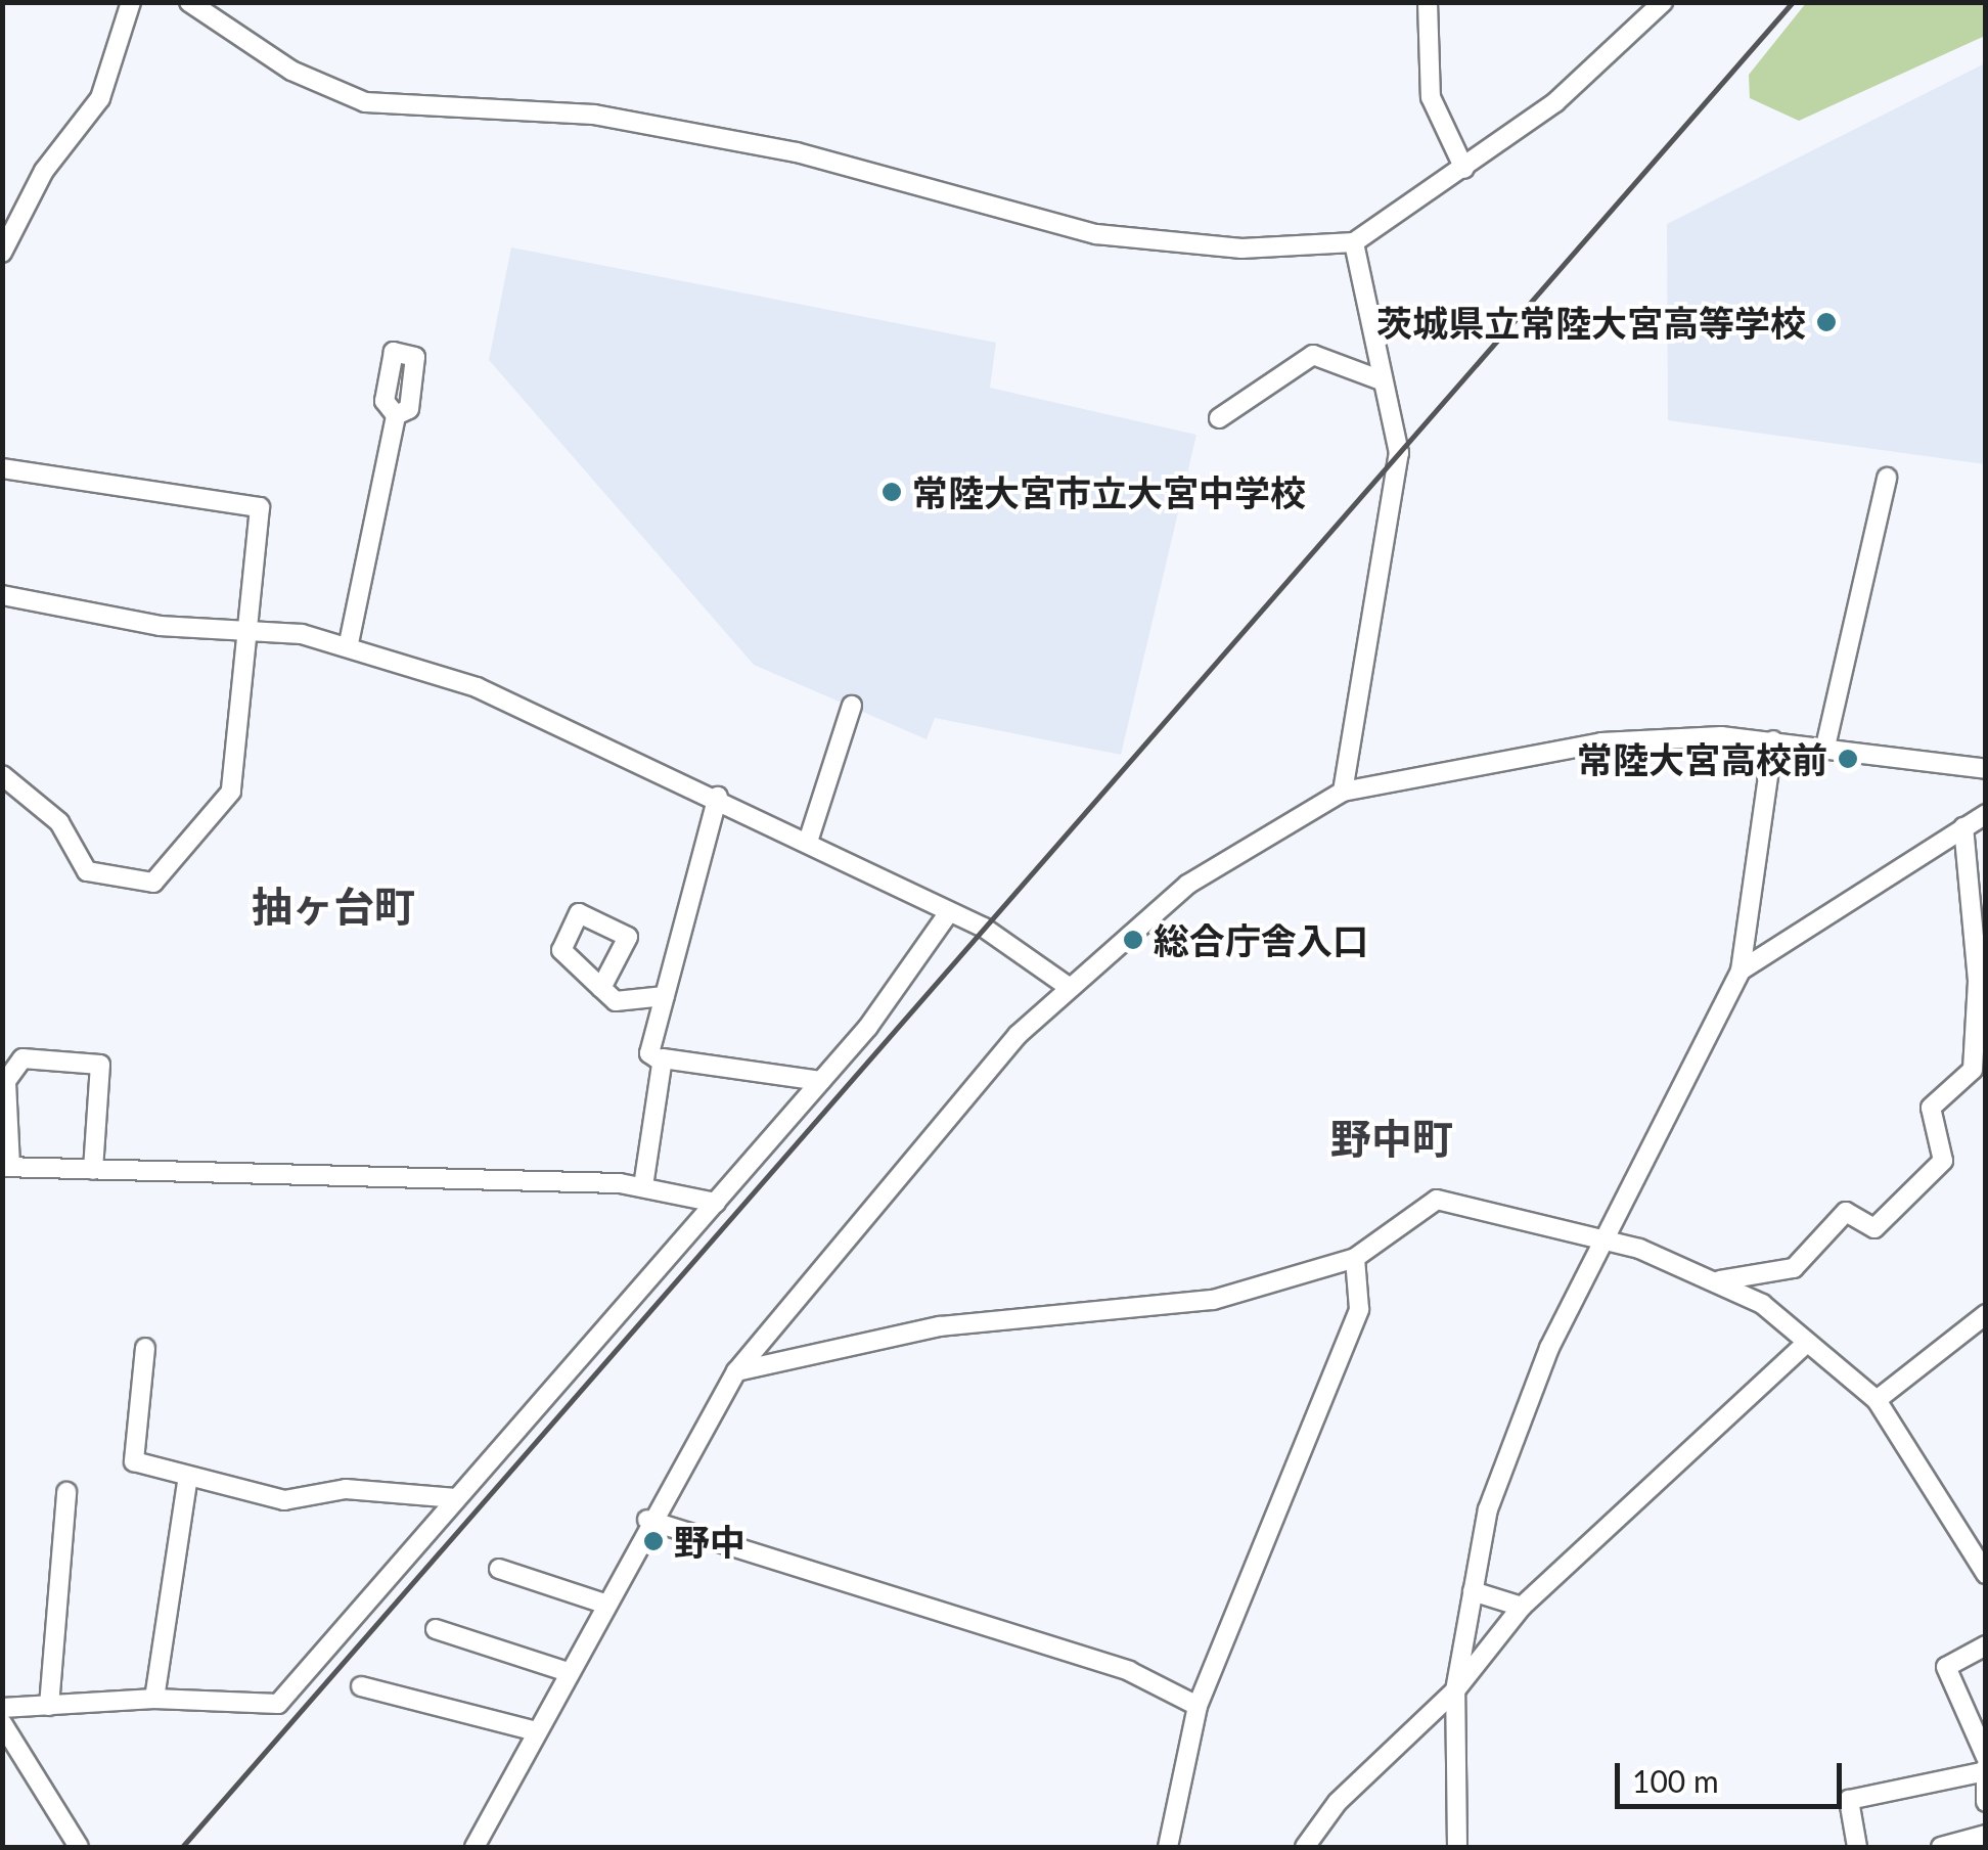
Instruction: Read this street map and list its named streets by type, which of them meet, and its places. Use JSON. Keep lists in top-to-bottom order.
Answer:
{
  "districts": ["抽ヶ台町", "野中町"],
  "places": [
    "茨城県立常陸大宮高等学校",
    "常陸大宮市立大宮中学校",
    "常陸大宮高校前",
    "総合庁舎入口",
    "野中"
  ],
  "scale_bar": "100 m"
}
